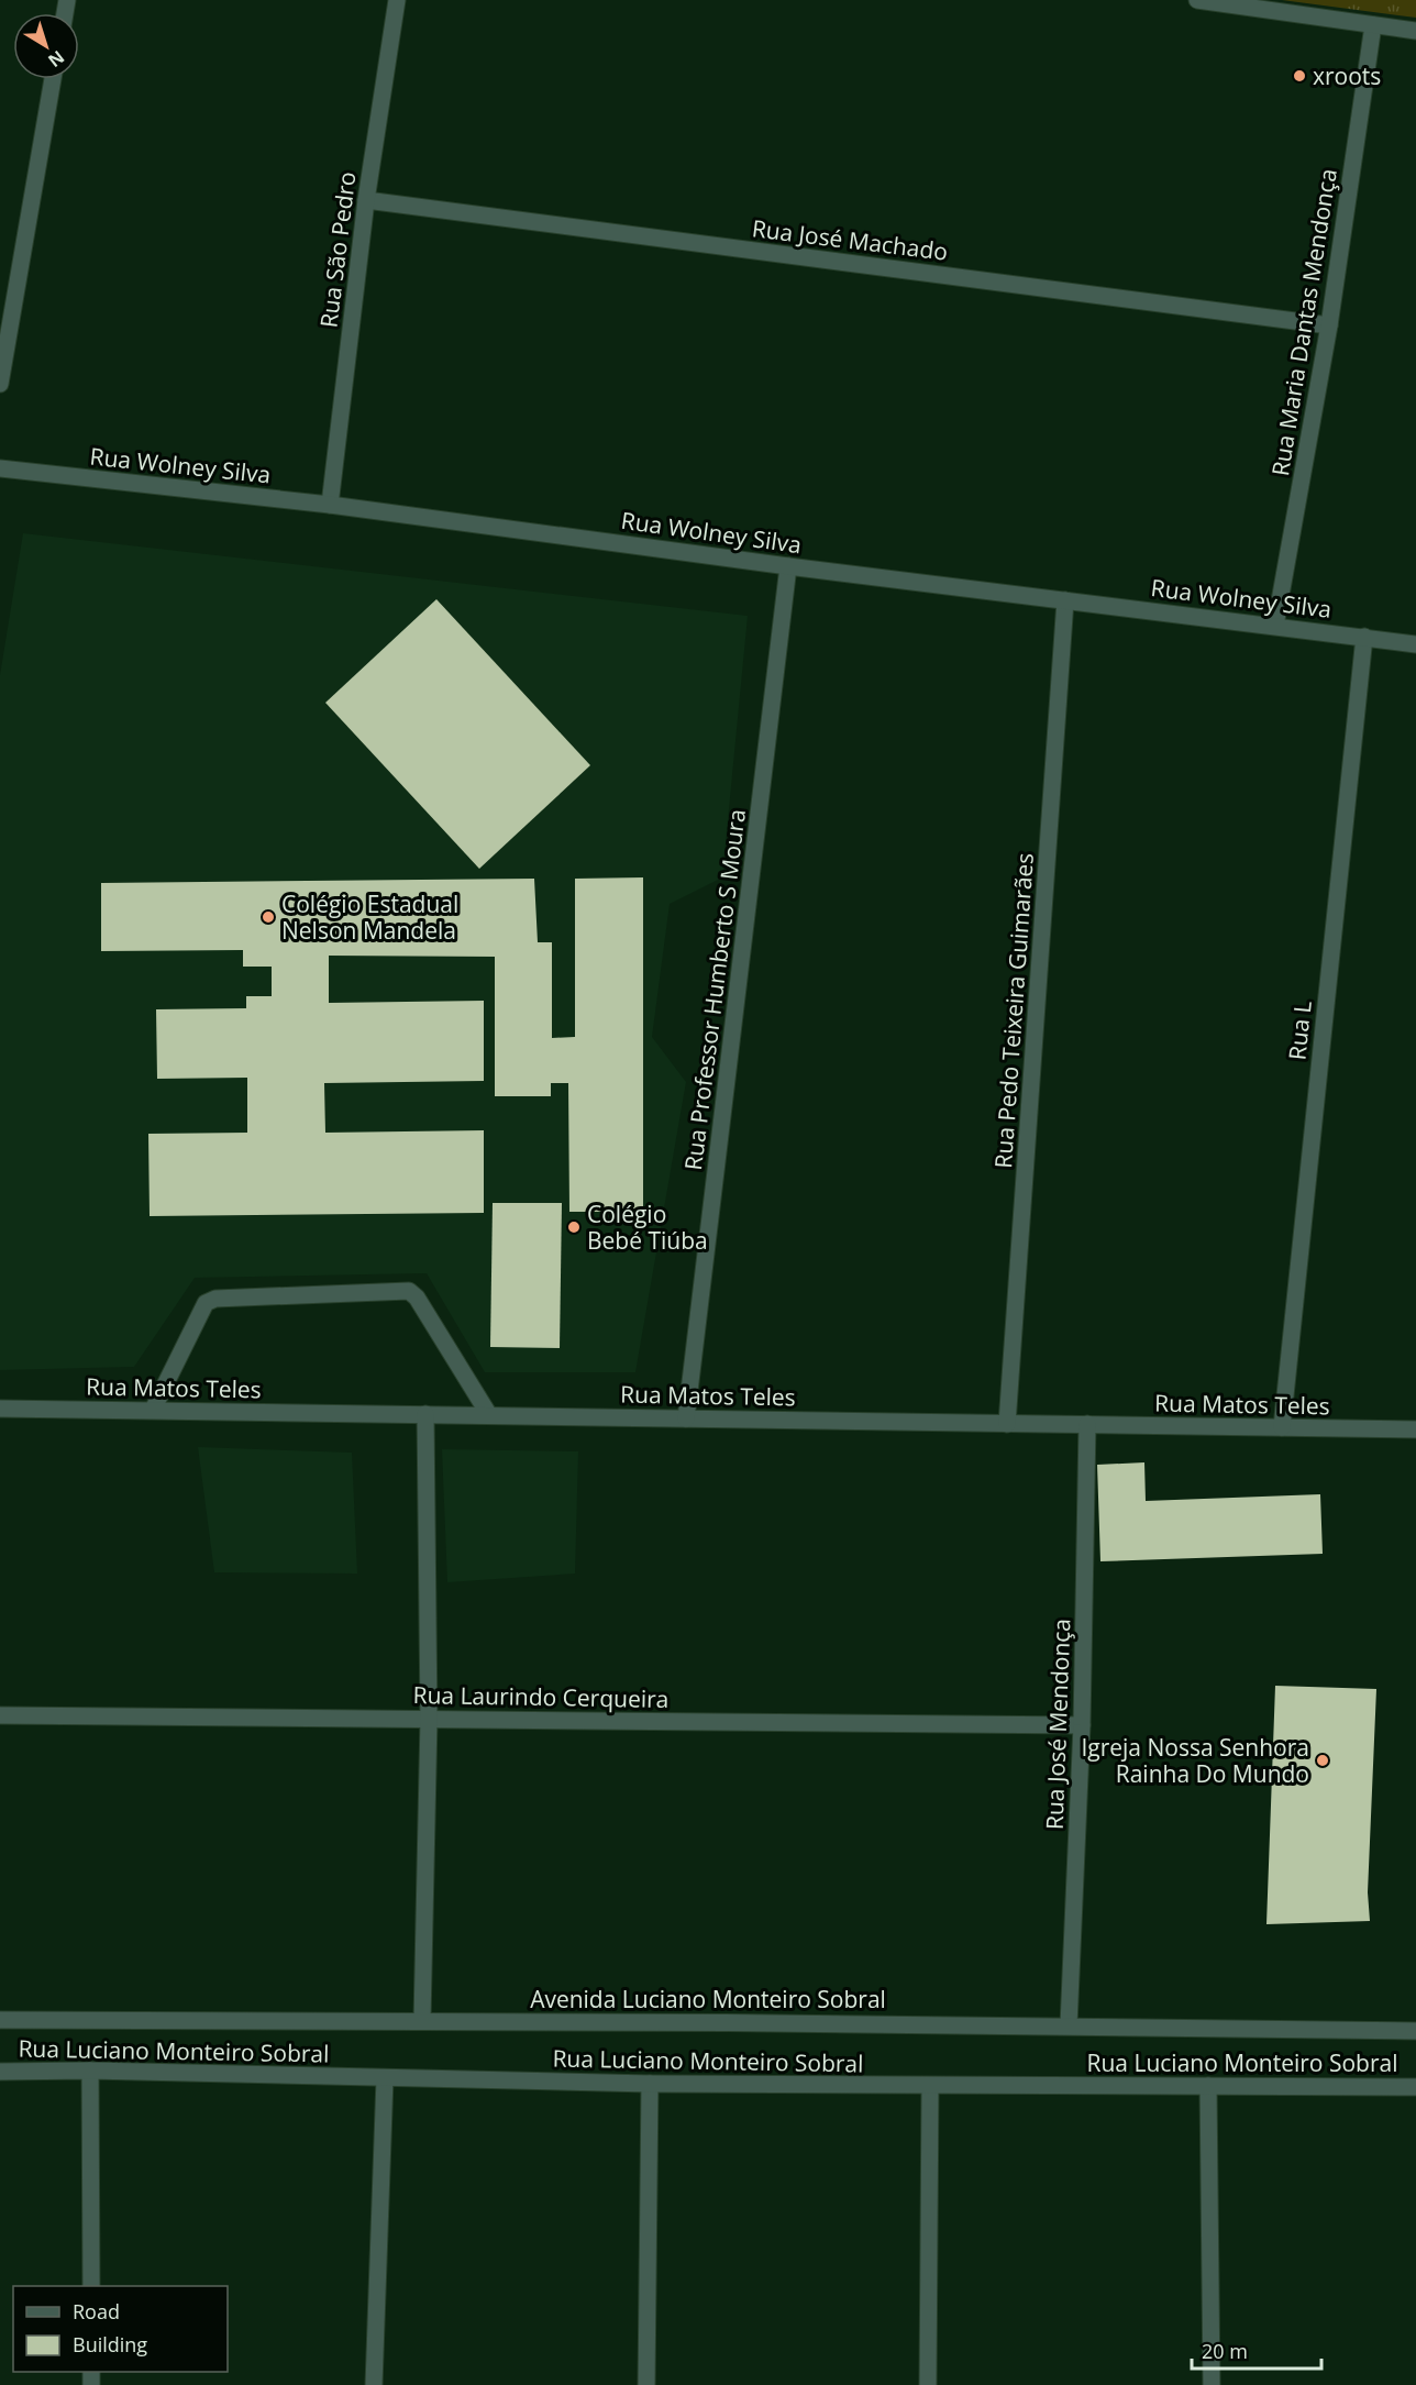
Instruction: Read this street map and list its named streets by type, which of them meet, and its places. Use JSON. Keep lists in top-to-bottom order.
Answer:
{
  "streets": {
    "street": [
      "Rua José Machado",
      "Rua São Pedro",
      "Rua Maria Dantas Mendonça",
      "Rua Wolney Silva",
      "Rua Professor Humberto S Moura",
      "Rua Pedo Teixeira Guimarães",
      "Rua L",
      "Rua Matos Teles",
      "Rua Laurindo Cerqueira",
      "Rua José Mendonça",
      "Avenida Luciano Monteiro Sobral",
      "Rua Luciano Monteiro Sobral"
    ]
  },
  "crossings": [
    ["Rua José Machado", "Rua São Pedro"],
    ["Rua José Machado", "Rua Maria Dantas Mendonça"],
    ["Rua São Pedro", "Rua Wolney Silva"],
    ["Rua Maria Dantas Mendonça", "Rua Wolney Silva"],
    ["Rua Wolney Silva", "Rua Professor Humberto S Moura"],
    ["Rua Wolney Silva", "Rua Pedo Teixeira Guimarães"],
    ["Rua Wolney Silva", "Rua L"],
    ["Rua Professor Humberto S Moura", "Rua Matos Teles"],
    ["Rua Pedo Teixeira Guimarães", "Rua Matos Teles"],
    ["Rua L", "Rua Matos Teles"],
    ["Rua Matos Teles", "Rua José Mendonça"],
    ["Rua Laurindo Cerqueira", "Rua José Mendonça"],
    ["Rua José Mendonça", "Avenida Luciano Monteiro Sobral"]
  ],
  "places": [
    "xroots",
    "Colégio Estadual Nelson Mandela",
    "Colégio Bebé Tiúba",
    "Igreja Nossa Senhora Rainha Do Mundo"
  ],
  "legend": ["Road", "Building"],
  "scale_bar": "20 m",
  "north": "bottom right"
}
